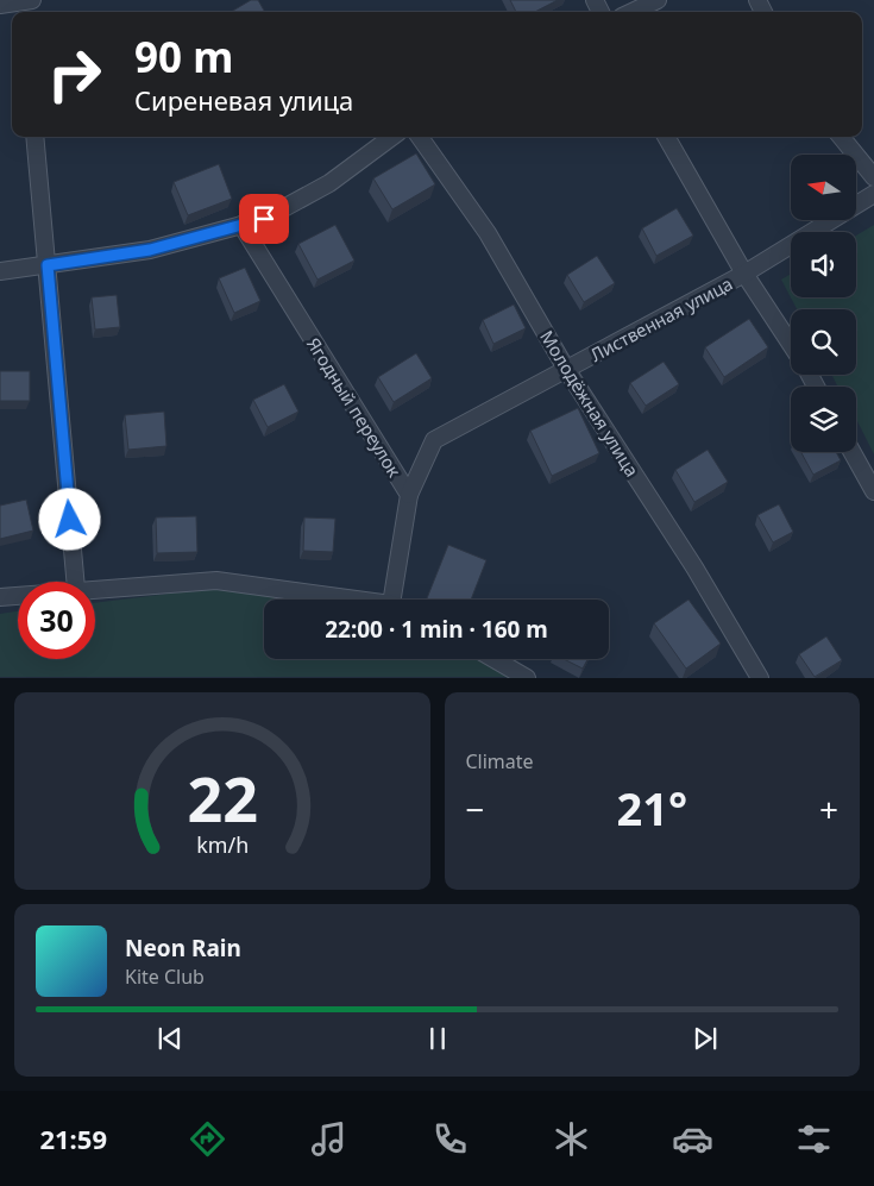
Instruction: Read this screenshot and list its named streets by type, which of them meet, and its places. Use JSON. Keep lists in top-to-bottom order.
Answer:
{
  "streets": {
    "street": ["Лиственная улица", "Молодёжная улица", "Ягодный переулок"]
  },
  "crossings": [
    ["Лиственная улица", "Молодёжная улица"],
    ["Лиственная улица", "Ягодный переулок"]
  ],
  "north": "left",
  "page": {
    "turn": ["90 m", "Сиреневая улица"],
    "limit": "30",
    "trip": "22:00 · 1 min · 160 m",
    "tile": "Climate",
    "heat": ["−", "21°", "+"],
    "song": ["Neon Rain", "Kite Club"],
    "tabs": "21:59",
    "gauge": ["22", "km/h"]
  }
}
